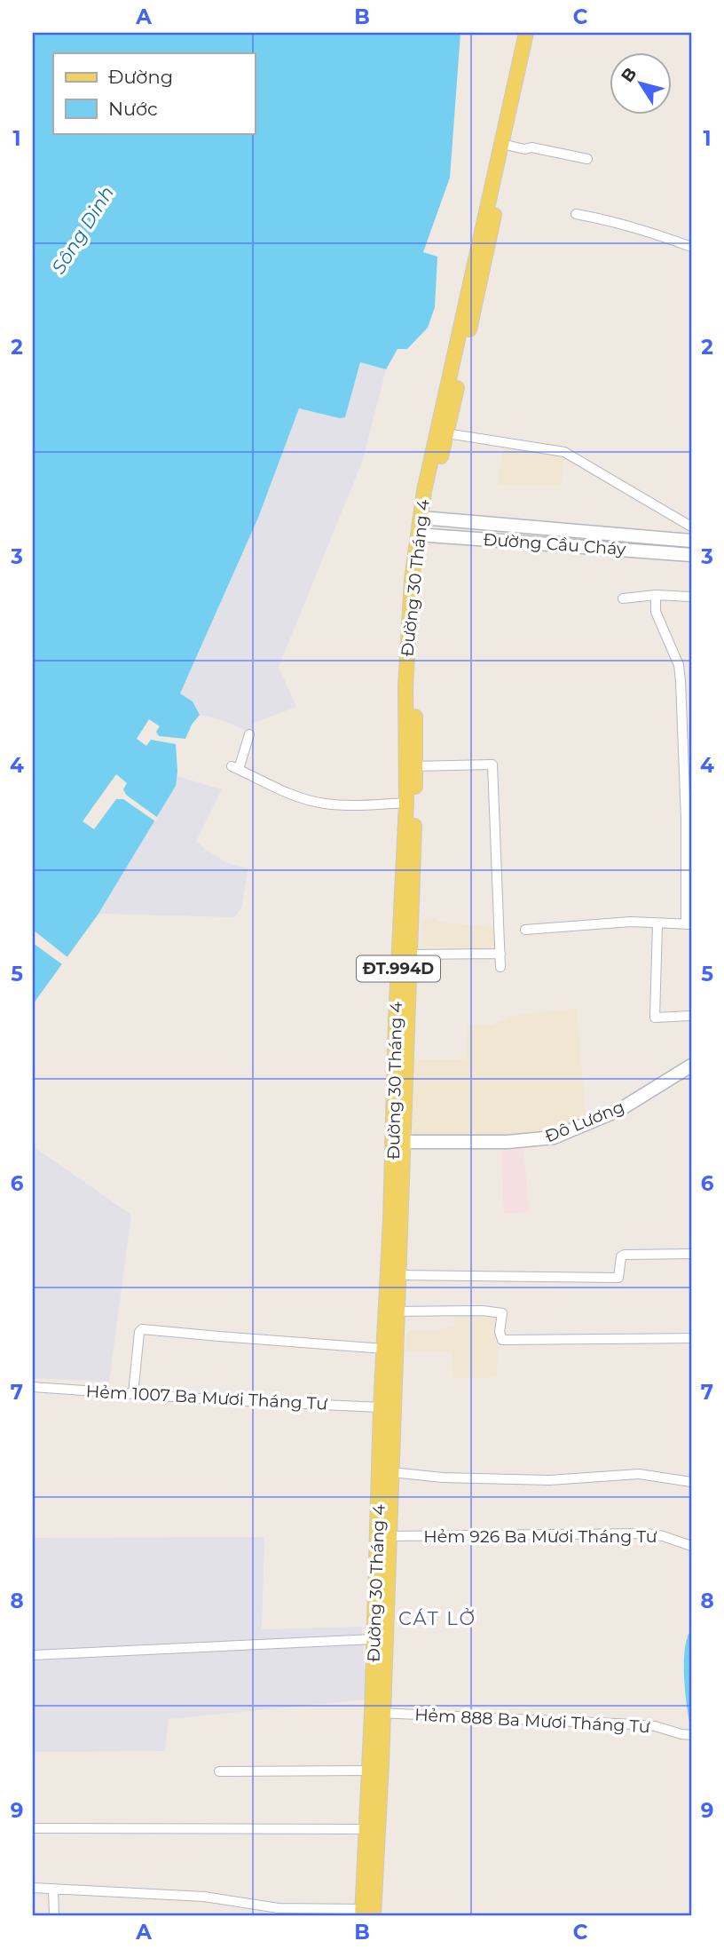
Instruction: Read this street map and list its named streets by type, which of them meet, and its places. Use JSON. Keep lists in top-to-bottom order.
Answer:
{
  "streets": {
    "main road": [
      "Đường Cầu Cháy",
      "Đường 30 Tháng 4",
      "ĐT.994D",
      "Đô Lương"
    ],
    "street": ["Hẻm 1007 Ba Mươi Tháng Tư", "Hẻm 926 Ba Mươi Tháng Tư", "Hẻm 888 Ba Mươi Tháng Tư"]
  },
  "crossings": [
    ["Đường Cầu Cháy", "Đường 30 Tháng 4"],
    ["Đường 30 Tháng 4", "Đô Lương"],
    ["Đường 30 Tháng 4", "Hẻm 1007 Ba Mươi Tháng Tư"],
    ["Đường 30 Tháng 4", "Hẻm 926 Ba Mươi Tháng Tư"],
    ["Đường 30 Tháng 4", "Hẻm 888 Ba Mươi Tháng Tư"]
  ],
  "districts": ["CÁT LỞ"],
  "water": ["Sông Dinh"],
  "legend": ["Đường", "Nước"],
  "north": "top left",
  "grid": {
    "columns": ["A", "B", "C"],
    "rows": [
      "1",
      "2",
      "3",
      "4",
      "5",
      "6",
      "7",
      "8",
      "9"
    ]
  }
}
